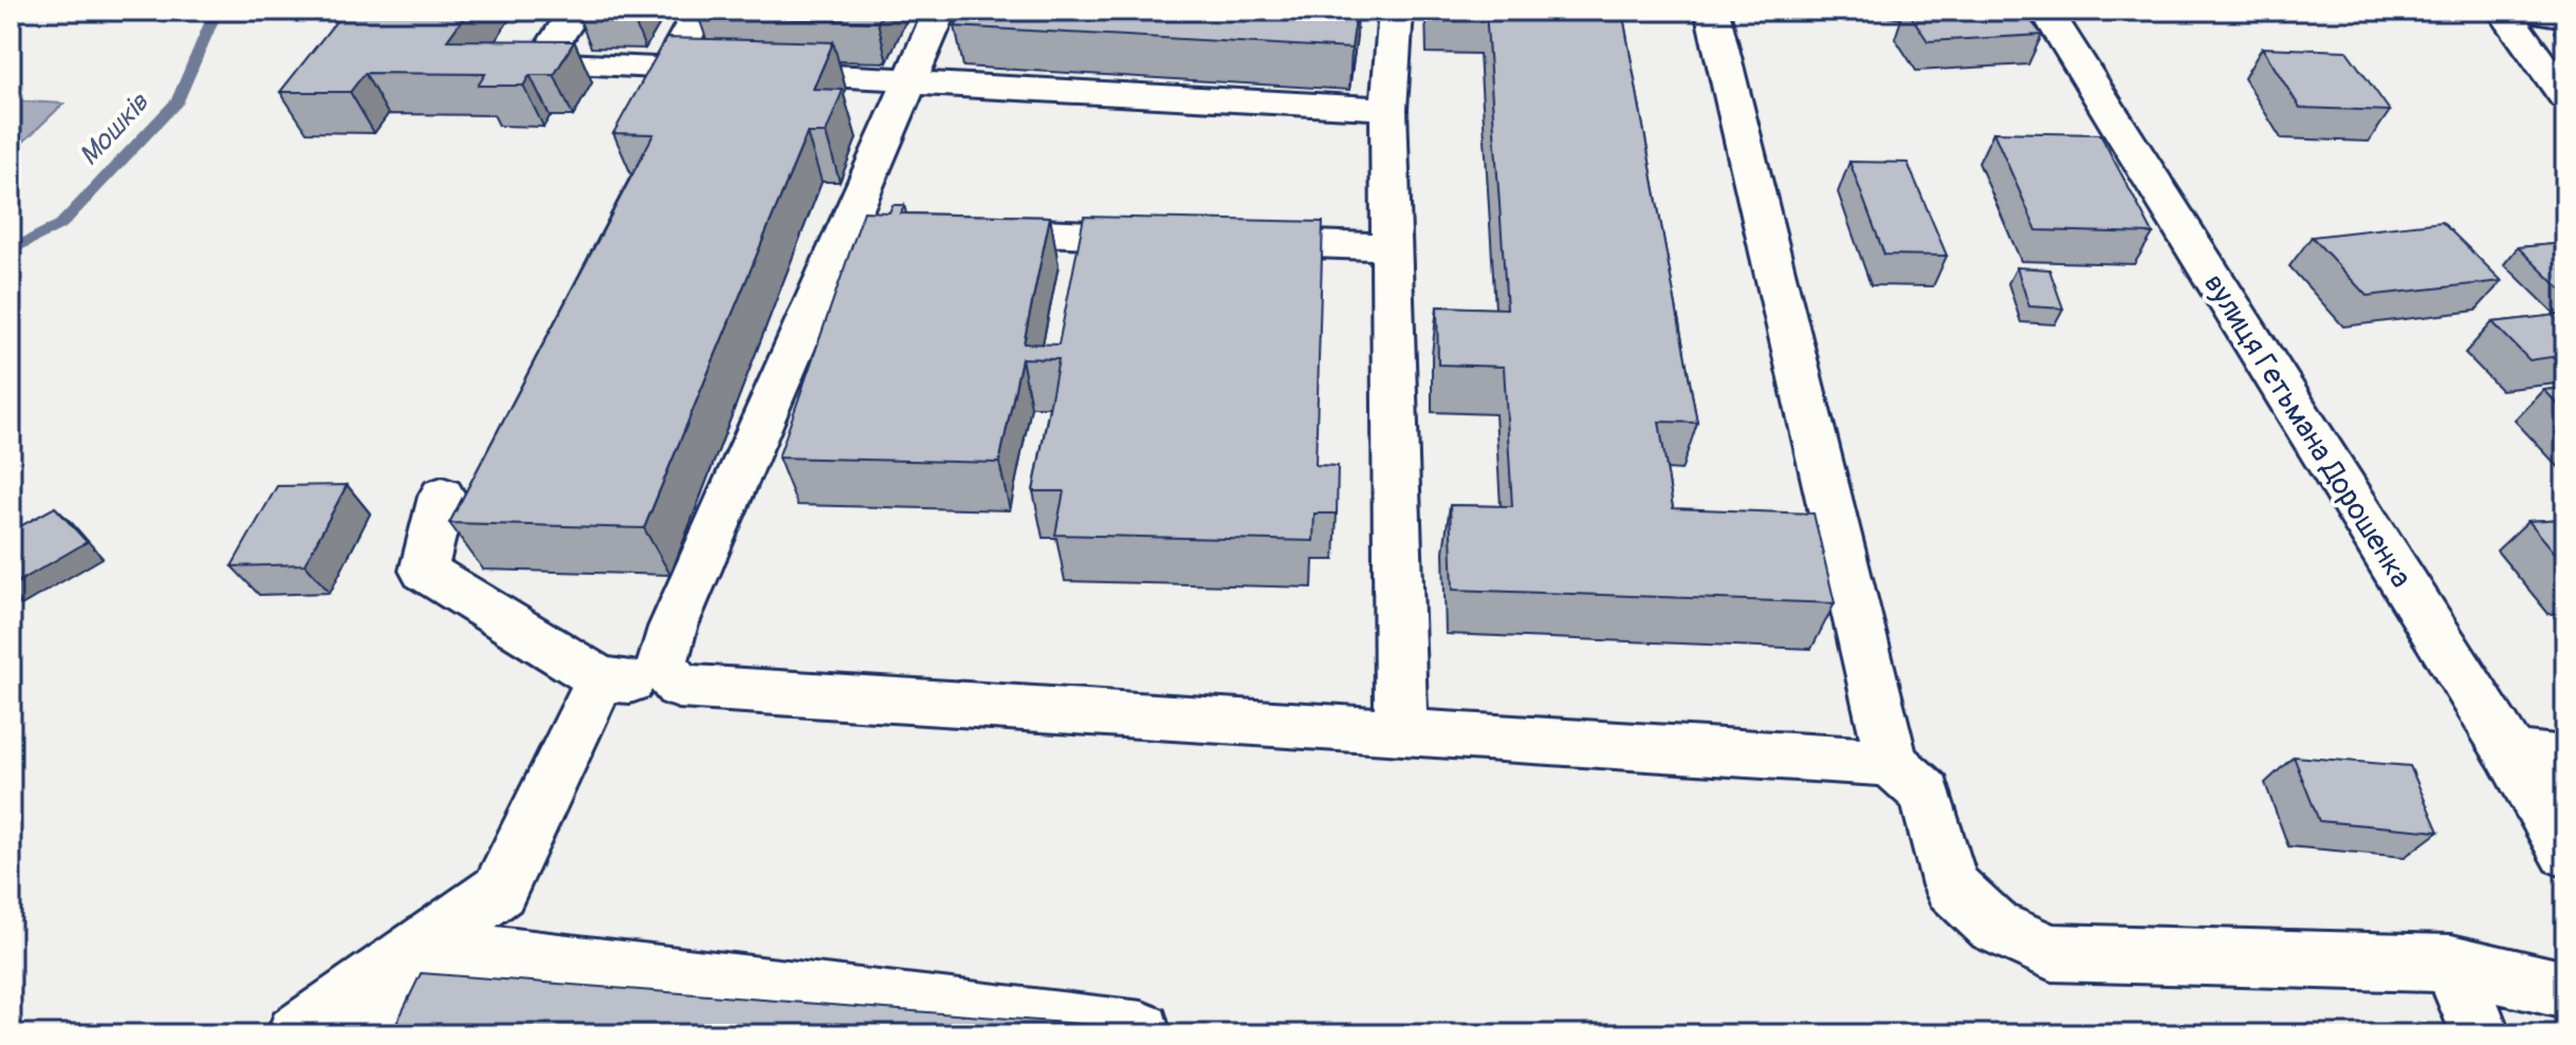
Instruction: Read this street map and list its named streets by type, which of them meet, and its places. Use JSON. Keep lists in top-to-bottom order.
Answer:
{
  "streets": {
    "street": ["вулиця Гетьмана Дорошенка"]
  },
  "water": ["Мошків"]
}
